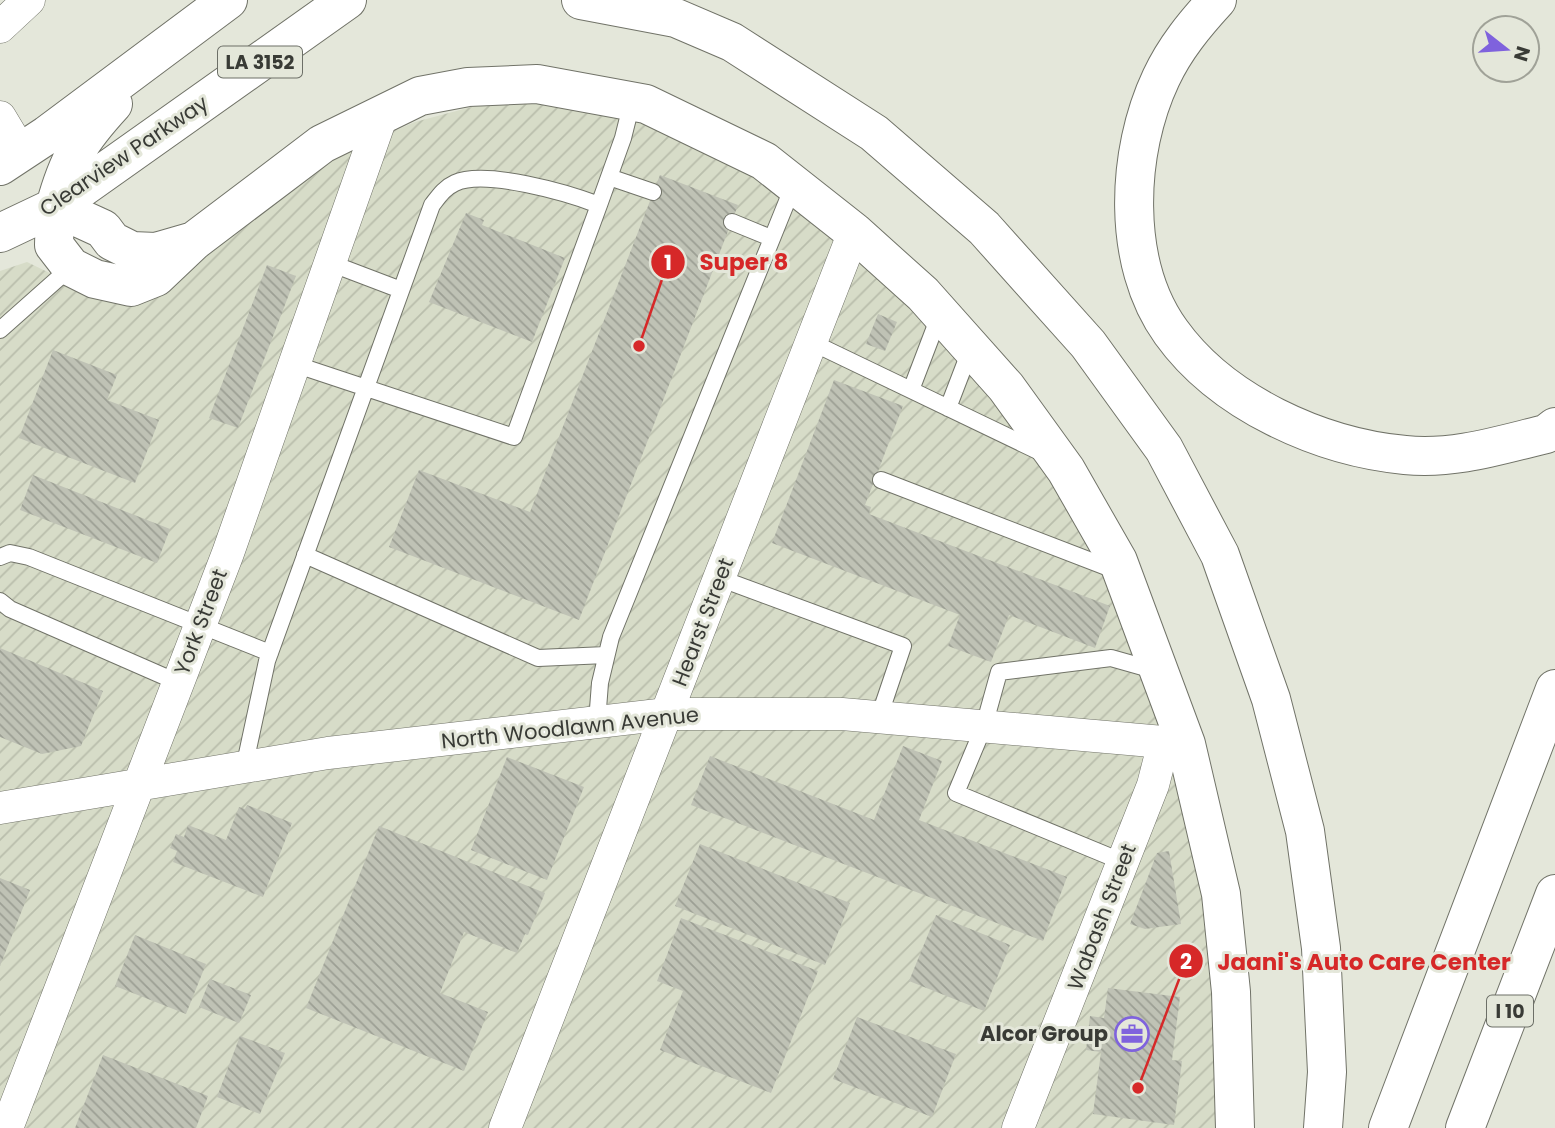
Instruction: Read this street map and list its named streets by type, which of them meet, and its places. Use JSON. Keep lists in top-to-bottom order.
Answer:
{
  "streets": {
    "main road": ["LA 3152", "Clearview Parkway", "I 10"],
    "street": [
      "York Street",
      "Hearst Street",
      "North Woodlawn Avenue",
      "Wabash Street"
    ]
  },
  "crossings": [
    ["York Street", "North Woodlawn Avenue"],
    ["Hearst Street", "North Woodlawn Avenue"],
    ["North Woodlawn Avenue", "Wabash Street"]
  ],
  "places": {
    "other": ["Super 8", "Jaani's Auto Care Center"],
    "office": ["Alcor Group"]
  },
  "north": "right"
}
